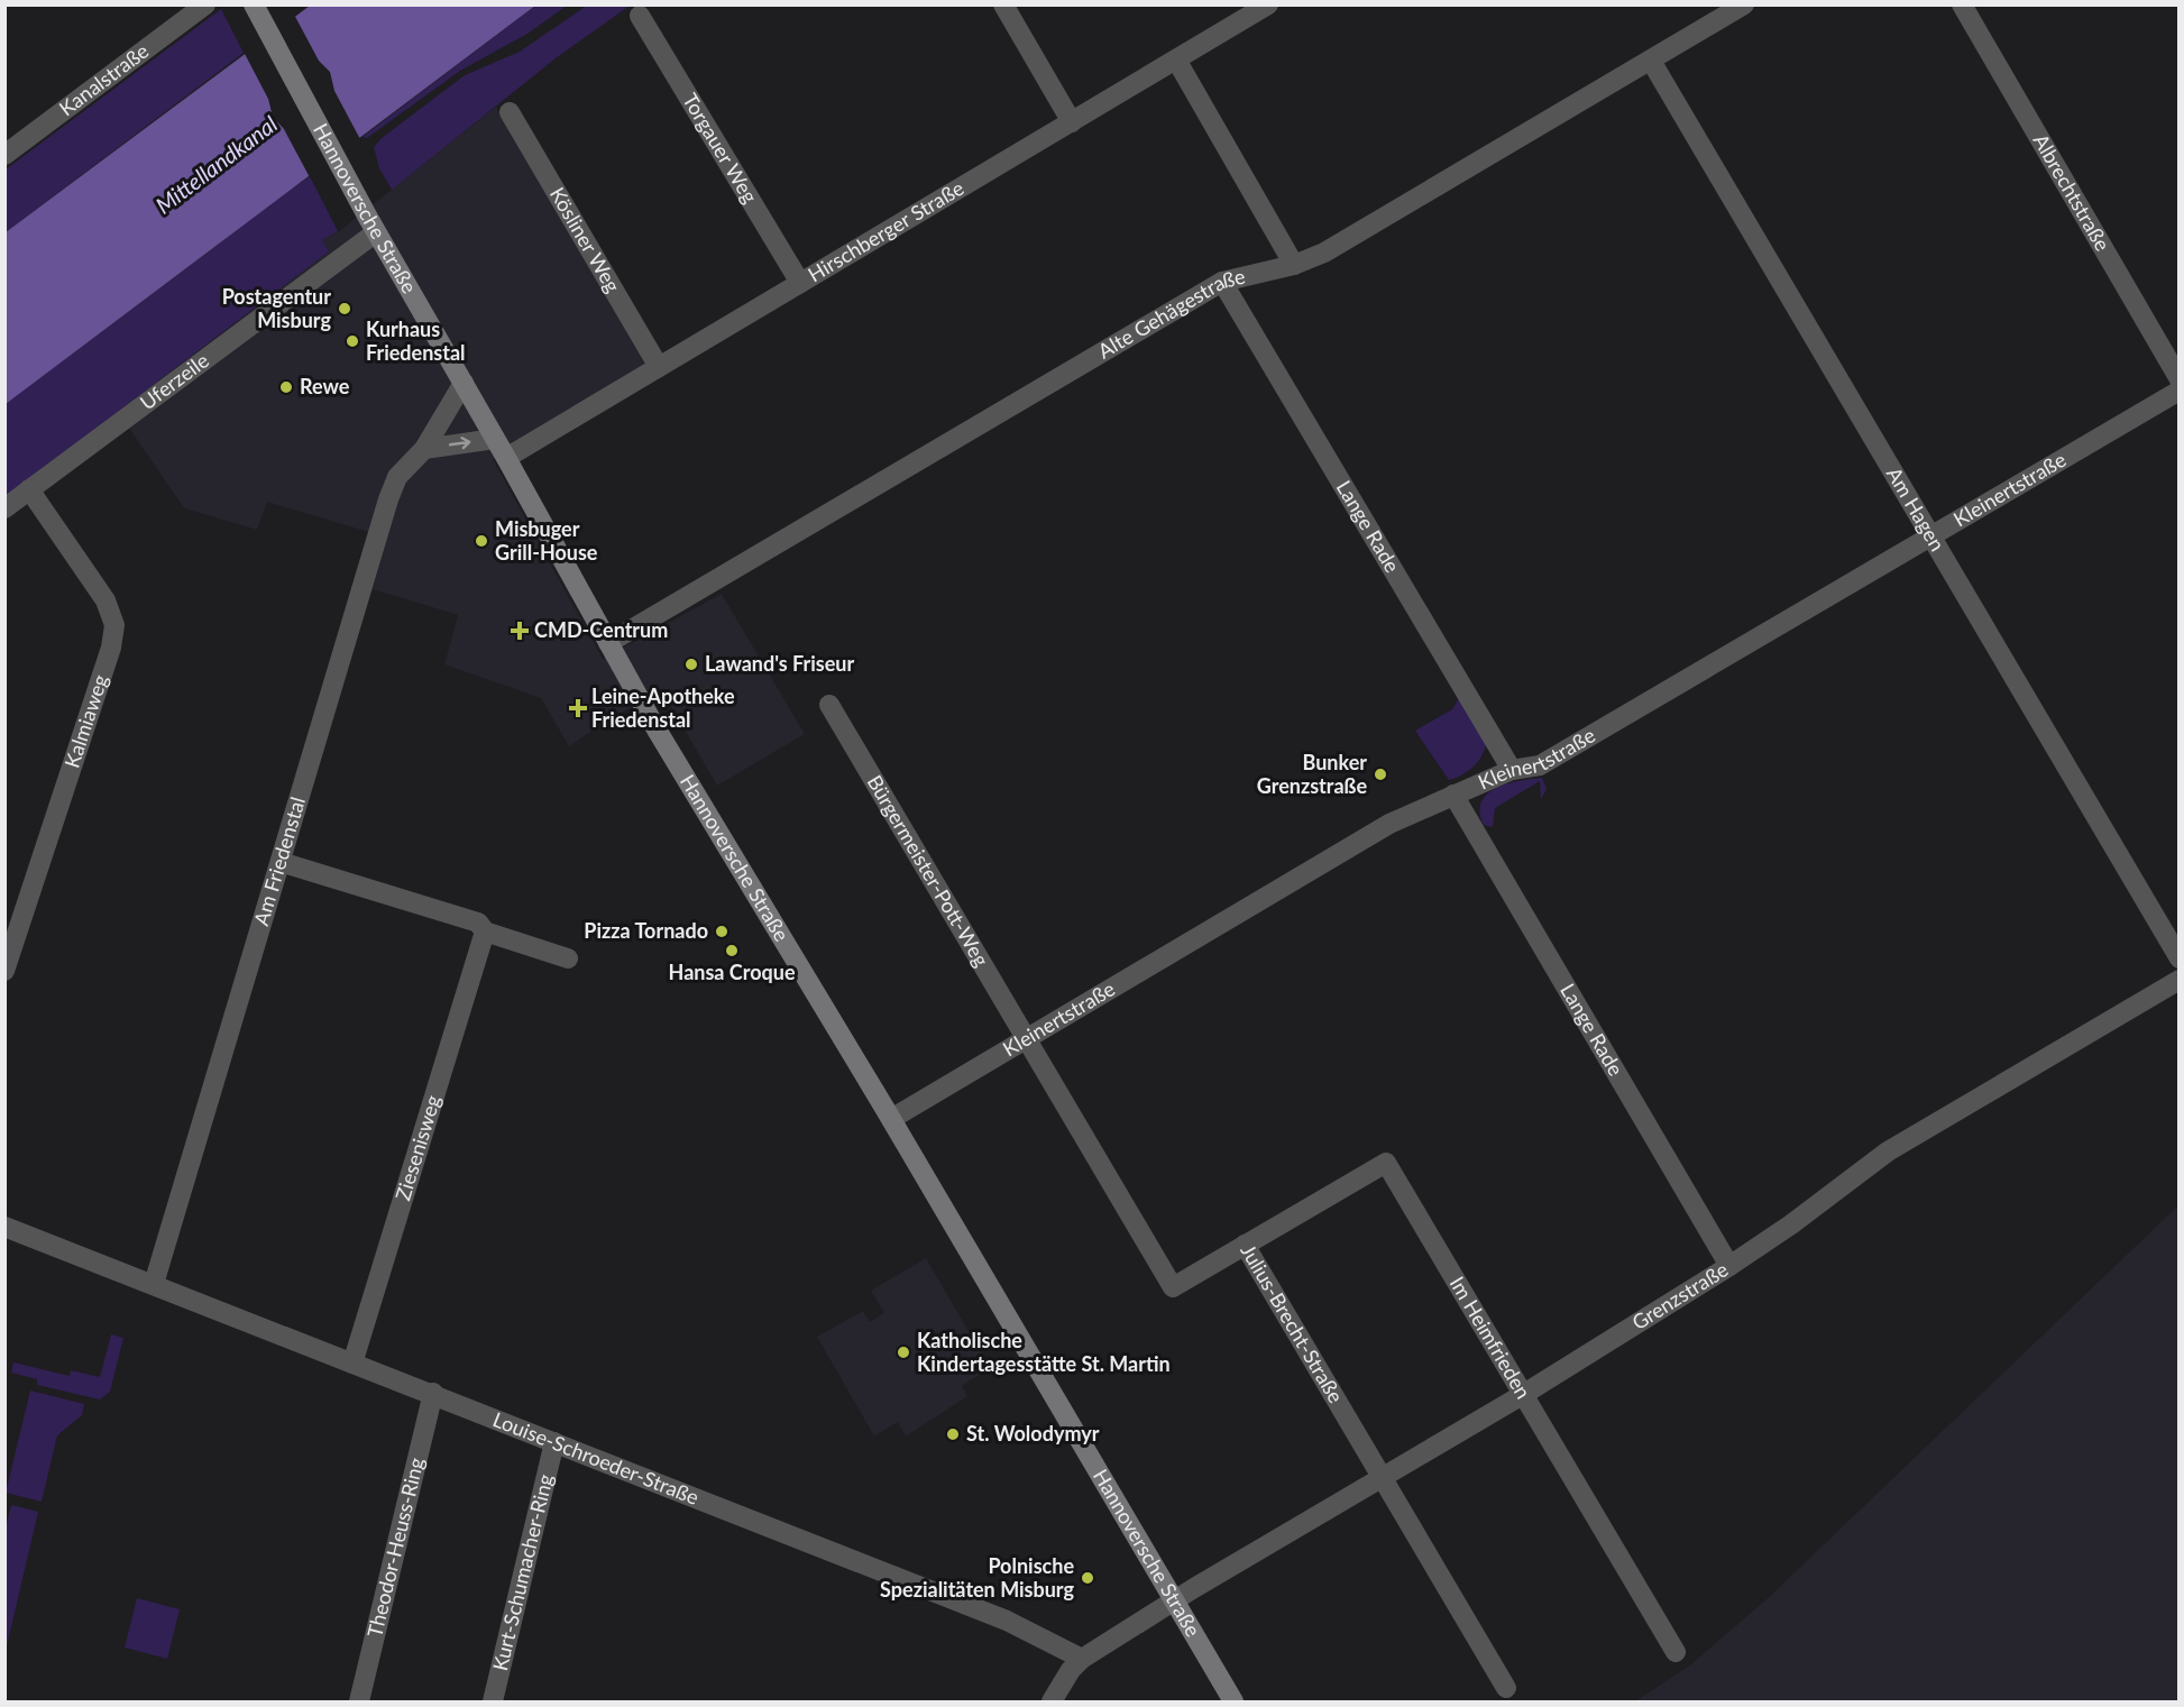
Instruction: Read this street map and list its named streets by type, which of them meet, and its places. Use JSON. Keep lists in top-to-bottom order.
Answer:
{
  "streets": {
    "main road": ["Hannoversche Straße"],
    "street": [
      "Kanalstraße",
      "Torgauer Weg",
      "Albrechtstraße",
      "Hirschberger Straße",
      "Kösliner Weg",
      "Alte Gehägestraße",
      "Uferzeile",
      "Kleinertstraße",
      "Am Hagen",
      "Lange Rade",
      "Kalmiaweg",
      "Am Friedenstal",
      "Bürgermeister-Pott-Weg",
      "Ziesenisweg",
      "Grenzstraße",
      "Julius-Brecht-Straße",
      "Im Heimfrieden",
      "Louise-Schroeder-Straße",
      "Theodor-Heuss-Ring",
      "Kurt-Schumacher-Ring"
    ]
  },
  "crossings": [
    ["Torgauer Weg", "Hirschberger Straße"],
    ["Hannoversche Straße", "Hirschberger Straße"],
    ["Hannoversche Straße", "Alte Gehägestraße"],
    ["Hannoversche Straße", "Uferzeile"],
    ["Hannoversche Straße", "Kleinertstraße"],
    ["Hannoversche Straße", "Am Friedenstal"],
    ["Hannoversche Straße", "Grenzstraße"],
    ["Hirschberger Straße", "Kösliner Weg"],
    ["Alte Gehägestraße", "Am Hagen"],
    ["Alte Gehägestraße", "Lange Rade"],
    ["Uferzeile", "Kalmiaweg"],
    ["Kleinertstraße", "Am Hagen"],
    ["Kleinertstraße", "Lange Rade"],
    ["Kleinertstraße", "Bürgermeister-Pott-Weg"],
    ["Kleinertstraße", "Julius-Brecht-Straße"],
    ["Lange Rade", "Grenzstraße"],
    ["Am Friedenstal", "Louise-Schroeder-Straße"],
    ["Bürgermeister-Pott-Weg", "Julius-Brecht-Straße"],
    ["Ziesenisweg", "Louise-Schroeder-Straße"],
    ["Grenzstraße", "Julius-Brecht-Straße"],
    ["Grenzstraße", "Im Heimfrieden"],
    ["Julius-Brecht-Straße", "Im Heimfrieden"],
    ["Louise-Schroeder-Straße", "Theodor-Heuss-Ring"],
    ["Louise-Schroeder-Straße", "Kurt-Schumacher-Ring"]
  ],
  "water": ["Mittellandkanal"],
  "places": {
    "other": [
      "Postagentur Misburg",
      "Kurhaus Friedenstal",
      "Rewe",
      "Misbuger Grill-House",
      "Lawand's Friseur",
      "Bunker Grenzstraße",
      "Pizza Tornado",
      "Hansa Croque",
      "Katholische Kindertagesstätte St. Martin",
      "St. Wolodymyr",
      "Polnische Spezialitäten Misburg"
    ],
    "health": ["CMD-Centrum", "Leine-Apotheke Friedenstal"]
  }
}
